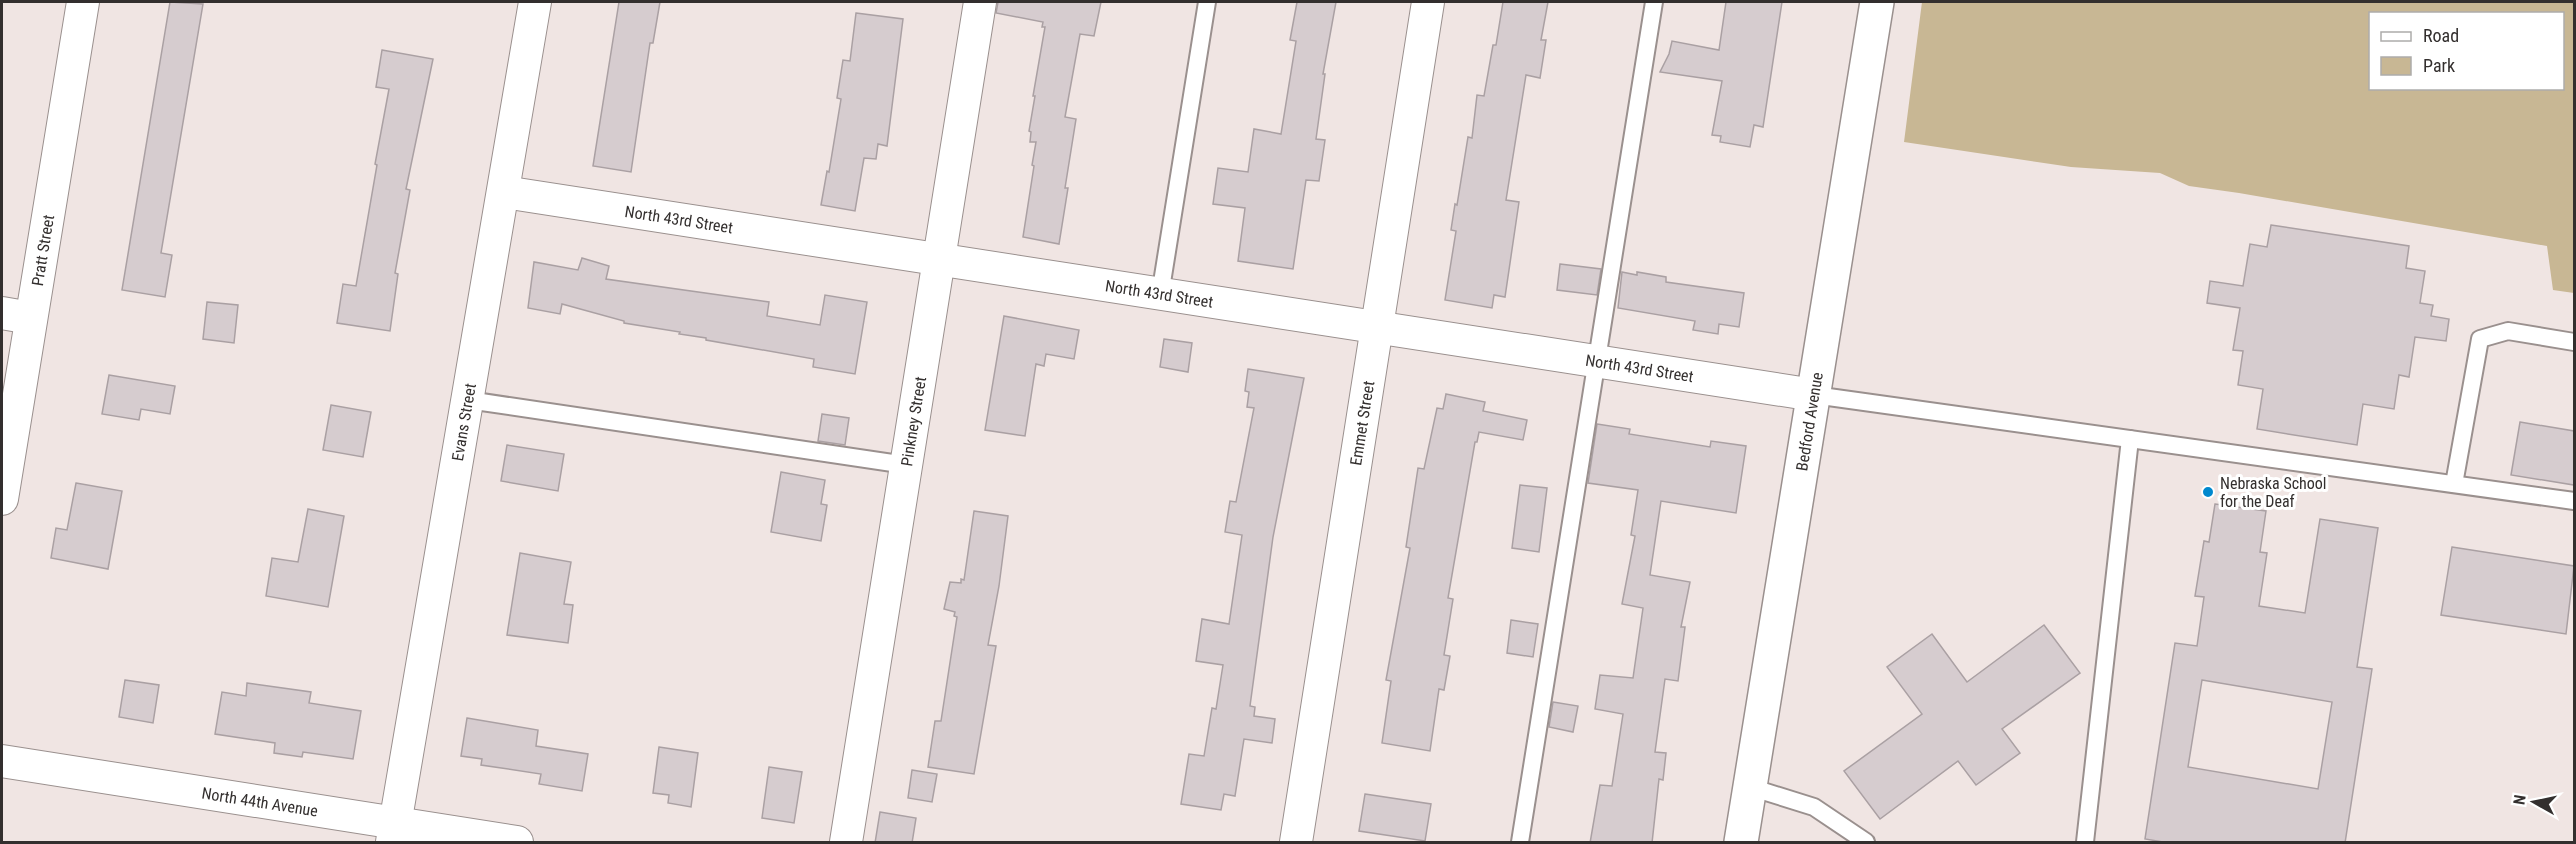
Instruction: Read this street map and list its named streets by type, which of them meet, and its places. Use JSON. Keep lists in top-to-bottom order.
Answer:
{
  "streets": {
    "street": [
      "North 43rd Street",
      "Pratt Street",
      "Evans Street",
      "Pinkney Street",
      "Emmet Street",
      "Bedford Avenue",
      "North 44th Avenue"
    ]
  },
  "crossings": [
    ["North 43rd Street", "Evans Street"],
    ["North 43rd Street", "Pinkney Street"],
    ["North 43rd Street", "Emmet Street"],
    ["North 43rd Street", "Bedford Avenue"],
    ["Evans Street", "North 44th Avenue"]
  ],
  "places": ["Nebraska School for the Deaf"],
  "legend": ["Road", "Park"],
  "north": "left"
}
